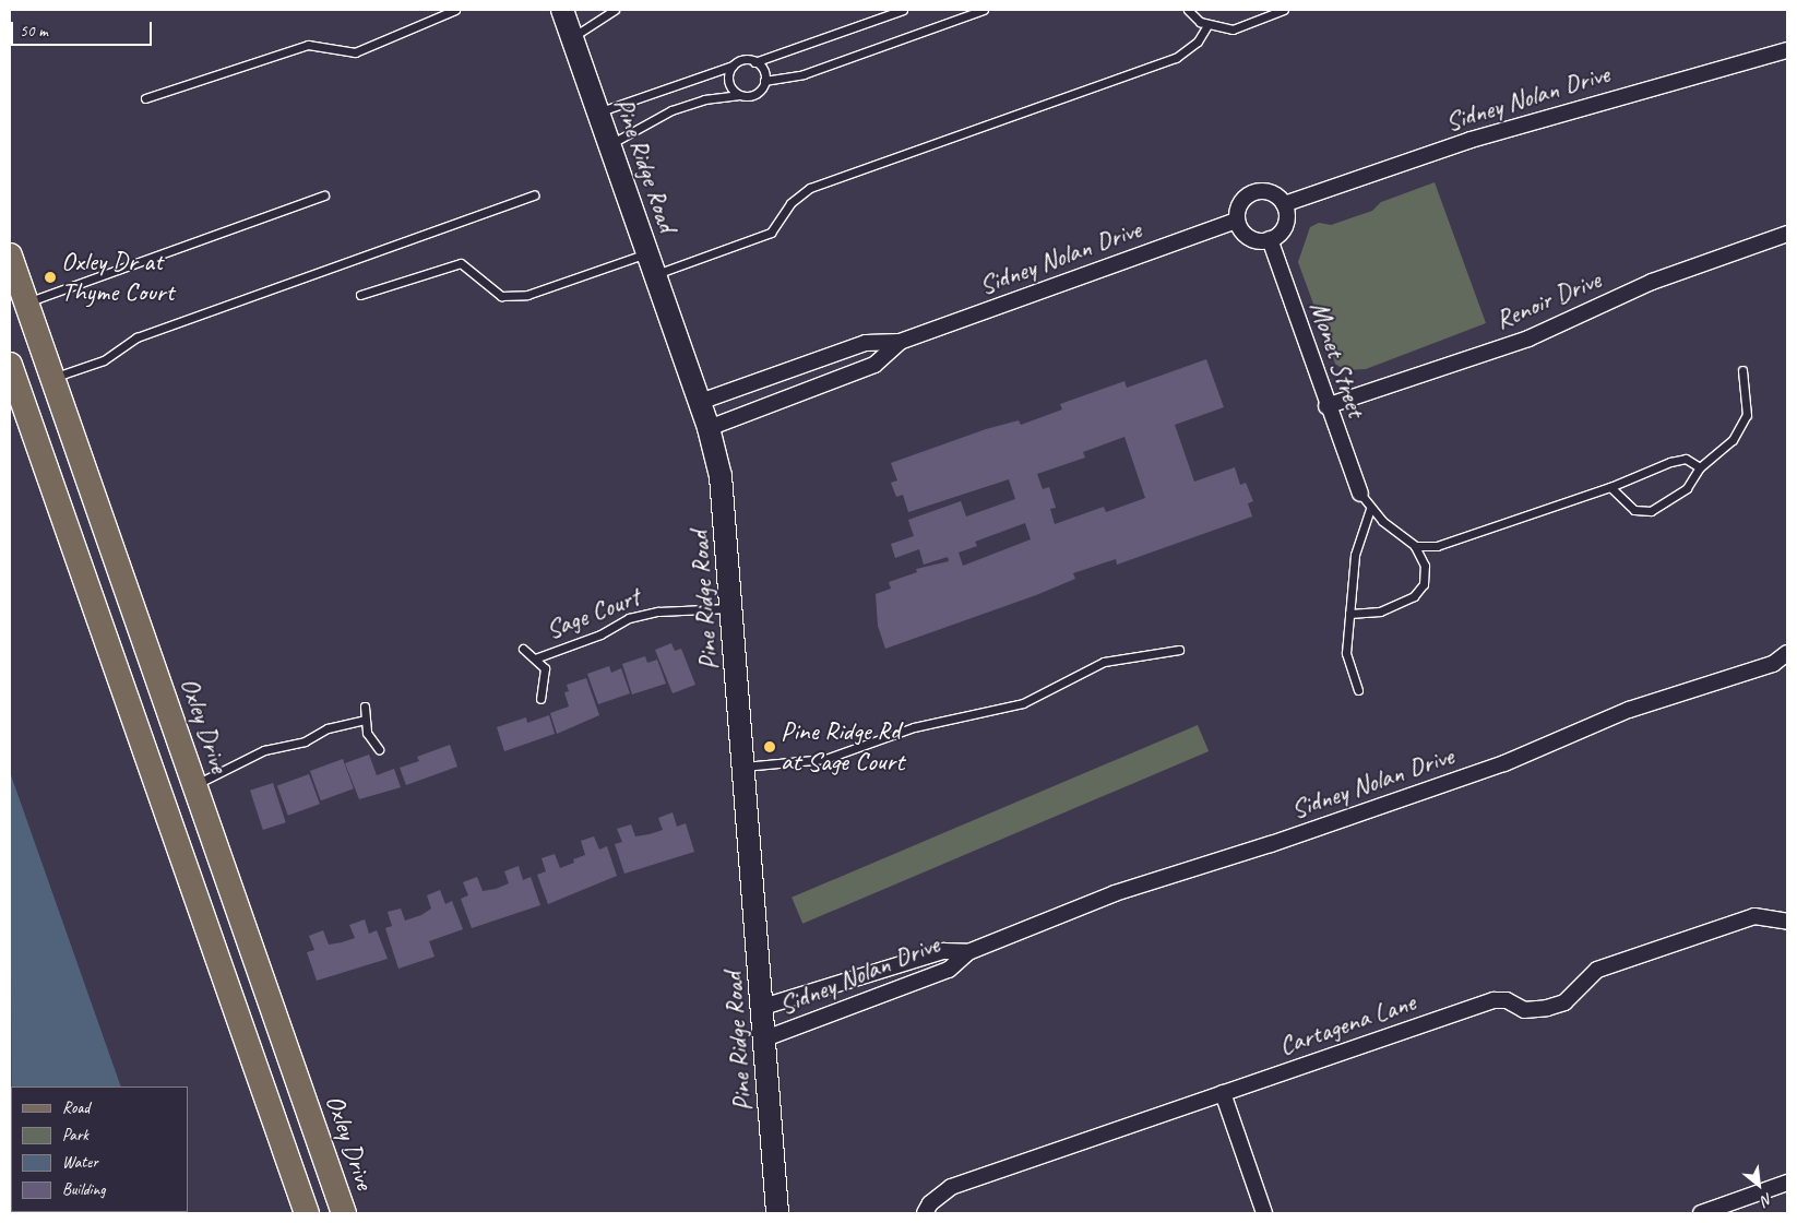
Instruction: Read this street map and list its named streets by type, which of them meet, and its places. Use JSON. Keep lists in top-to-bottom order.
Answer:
{
  "streets": {
    "main road": ["Oxley Drive"],
    "street": [
      "Sidney Nolan Drive",
      "Pine Ridge Road",
      "Renoir Drive",
      "Monet Street",
      "Cartagena Lane"
    ],
    "lane": ["Sage Court"]
  },
  "crossings": [
    ["Sidney Nolan Drive", "Pine Ridge Road"],
    ["Sidney Nolan Drive", "Monet Street"],
    ["Pine Ridge Road", "Sage Court"],
    ["Renoir Drive", "Monet Street"]
  ],
  "places": ["Oxley Dr at Thyme Court", "Pine Ridge Rd at Sage Court"],
  "legend": [
    "Road",
    "Park",
    "Water",
    "Building"
  ],
  "scale_bar": "50 m",
  "north": "bottom right"
}
